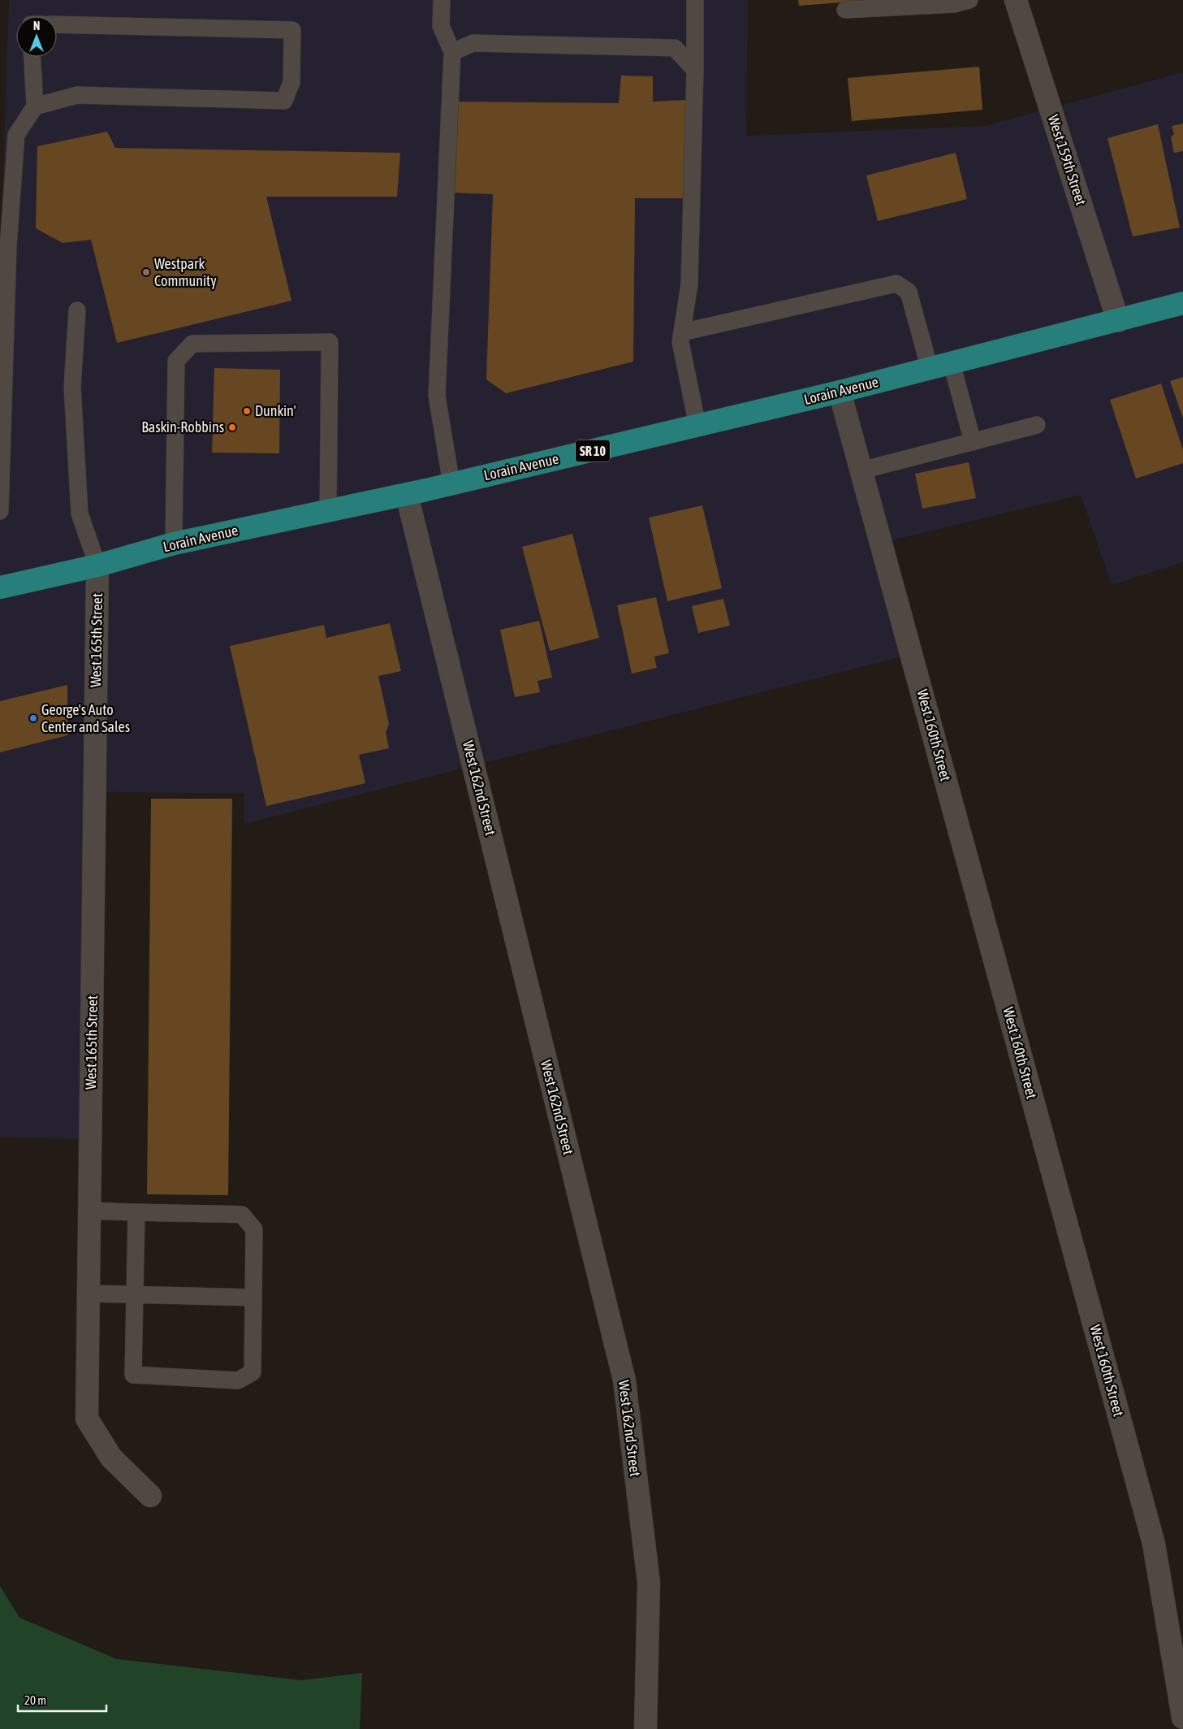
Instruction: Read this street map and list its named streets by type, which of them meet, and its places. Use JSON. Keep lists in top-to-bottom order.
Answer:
{
  "streets": {
    "main road": ["Lorain Avenue", "SR 10"],
    "street": [
      "West 159th Street",
      "West 165th Street",
      "West 160th Street",
      "West 162nd Street"
    ]
  },
  "crossings": [
    ["West 159th Street", "Lorain Avenue"],
    ["Lorain Avenue", "West 165th Street"],
    ["Lorain Avenue", "West 160th Street"],
    ["Lorain Avenue", "West 162nd Street"]
  ],
  "places": [
    "Westpark Community",
    "Dunkin'",
    "Baskin-Robbins",
    "George's Auto Center and Sales"
  ],
  "scale_bar": "20 m",
  "north": "top"
}
